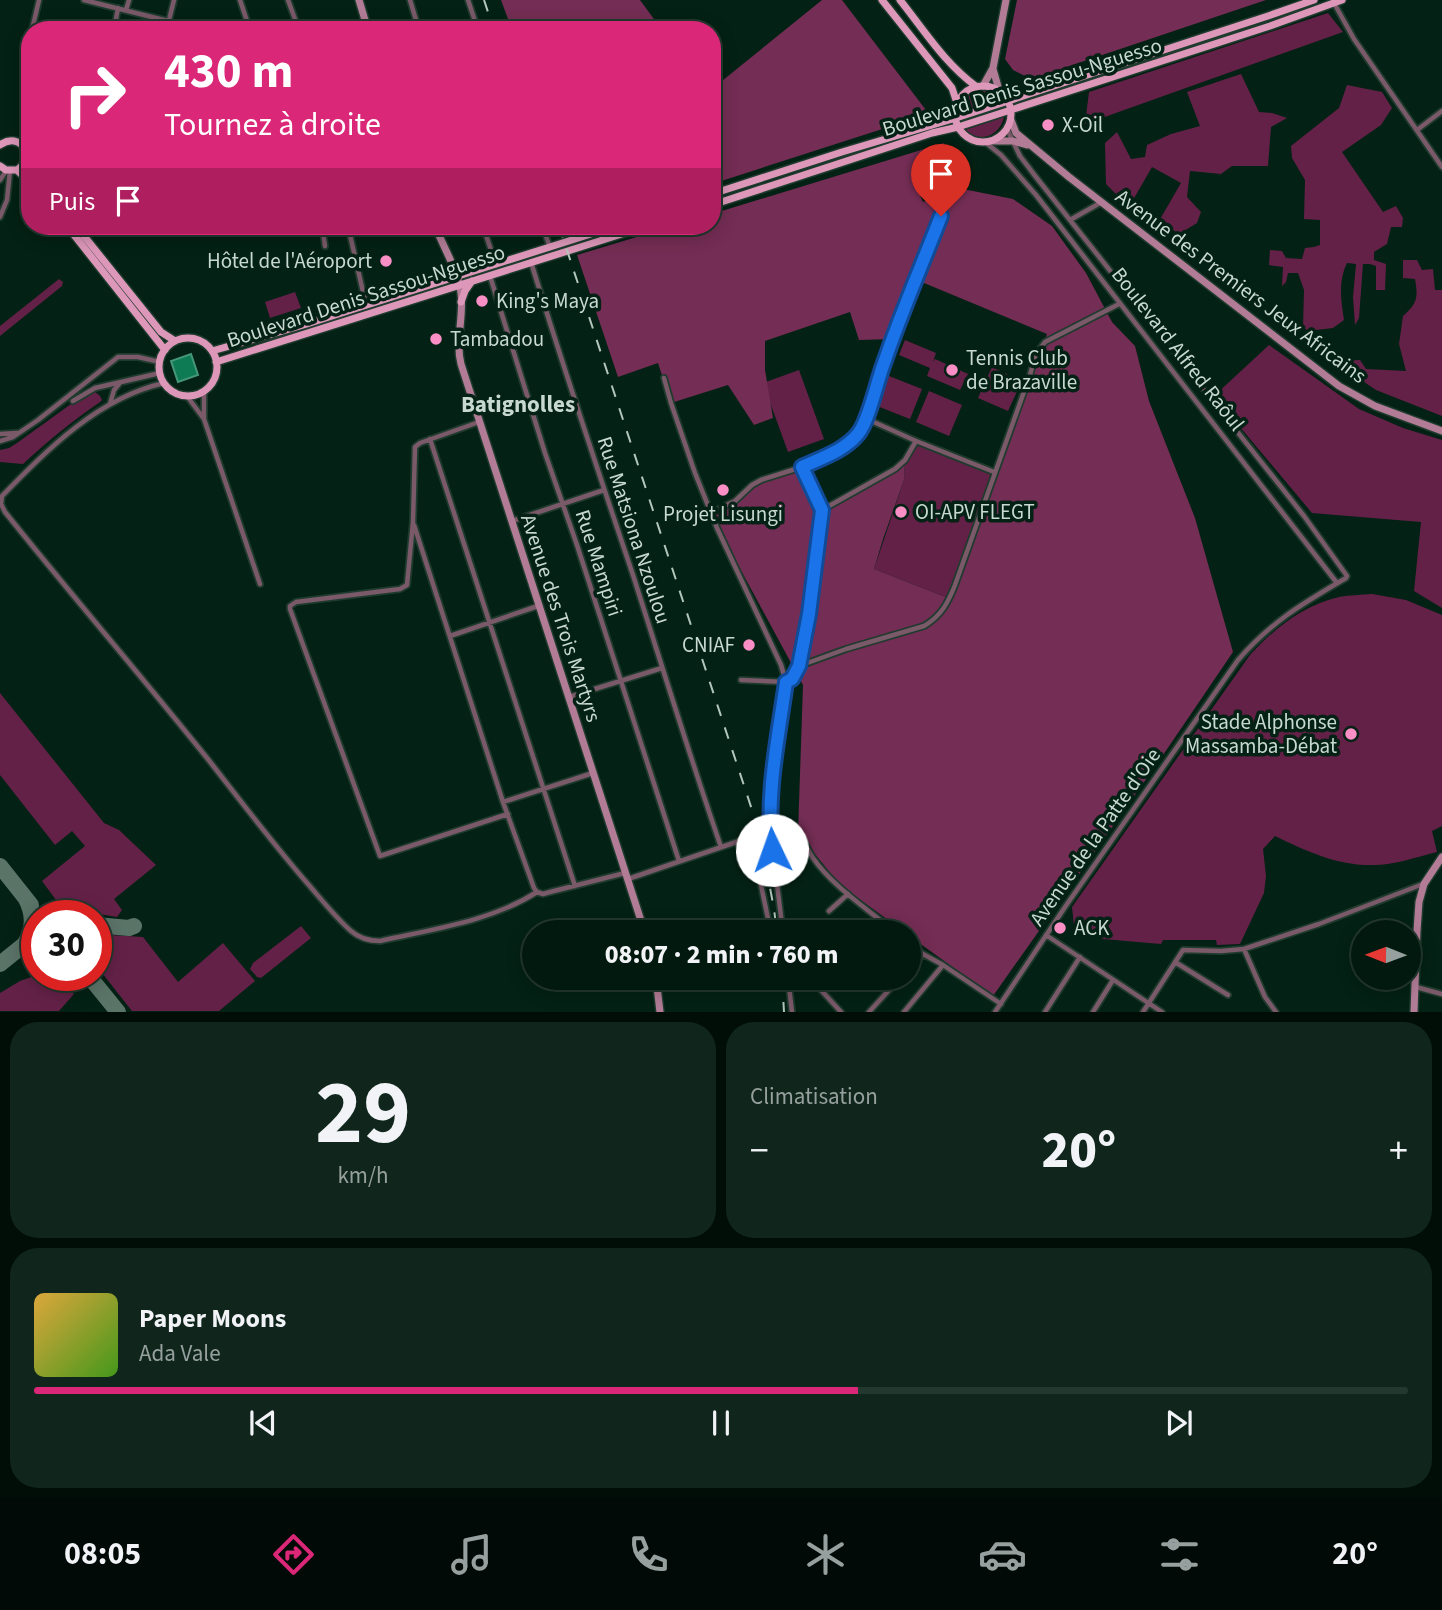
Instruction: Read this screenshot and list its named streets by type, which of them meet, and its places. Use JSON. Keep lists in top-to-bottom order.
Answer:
{
  "streets": {
    "main road": ["Boulevard Denis Sassou-Nguesso", "Avenue des Premiers Jeux Africains", "Avenue des Trois Martyrs"],
    "street": [
      "Boulevard Alfred Raôul",
      "Rue Matsiona Nzoulou",
      "Rue Mampiri",
      "Avenue de la Patte d'Oie"
    ]
  },
  "crossings": [
    ["Boulevard Denis Sassou-Nguesso", "Rue Matsiona Nzoulou"],
    ["Boulevard Denis Sassou-Nguesso", "Rue Mampiri"],
    ["Boulevard Denis Sassou-Nguesso", "Avenue des Trois Martyrs"],
    ["Avenue des Premiers Jeux Africains", "Boulevard Alfred Raôul"],
    ["Boulevard Alfred Raôul", "Avenue de la Patte d'Oie"]
  ],
  "districts": ["Batignolles"],
  "places": [
    "X-Oil",
    "Hôtel de l'Aéroport",
    "King's Maya",
    "Tambadou",
    "Tennis Club de Brazaville",
    "Projet Lisungi",
    "OI-APV FLEGT",
    "CNIAF",
    "Stade Alphonse Massamba-Débat",
    "ACK"
  ],
  "north": "left",
  "page": {
    "turn": ["430 m", "Tournez à droite"],
    "then": "Puis",
    "limit": "30",
    "trip": "08:07 · 2 min · 760 m",
    "tile": [
      ["29", "km/h"],
      "Climatisation"
    ],
    "heat": ["−", "20°", "+"],
    "song": ["Paper Moons", "Ada Vale"],
    "tabs": ["08:05", "20°"]
  }
}
